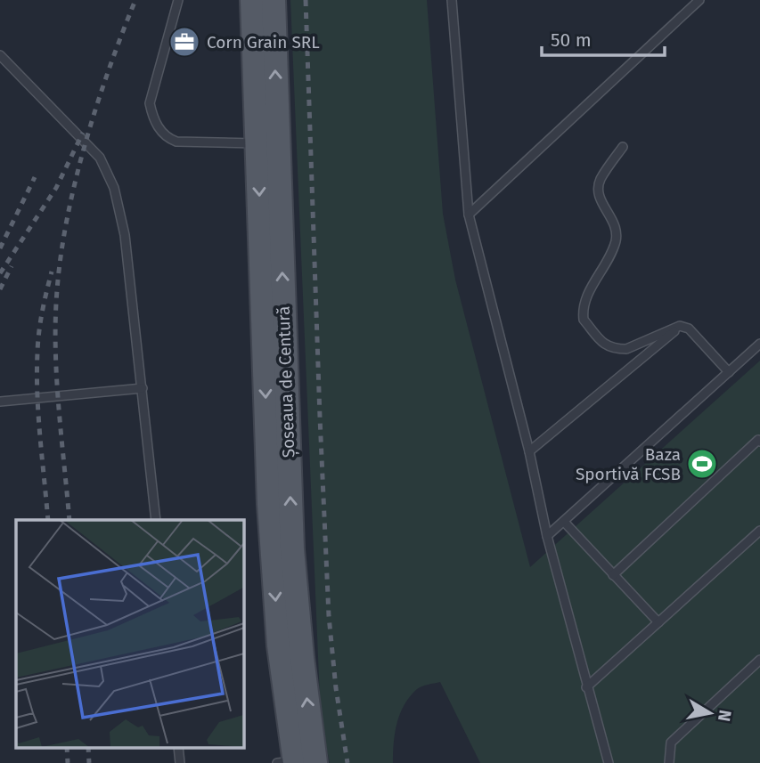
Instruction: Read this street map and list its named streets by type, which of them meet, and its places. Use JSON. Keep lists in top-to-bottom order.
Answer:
{
  "streets": {
    "main road": ["Șoseaua de Centură"]
  },
  "places": {
    "office": ["Corn Grain SRL"],
    "sports": ["Baza Sportivă FCSB"]
  },
  "scale_bar": "50 m",
  "north": "right"
}
